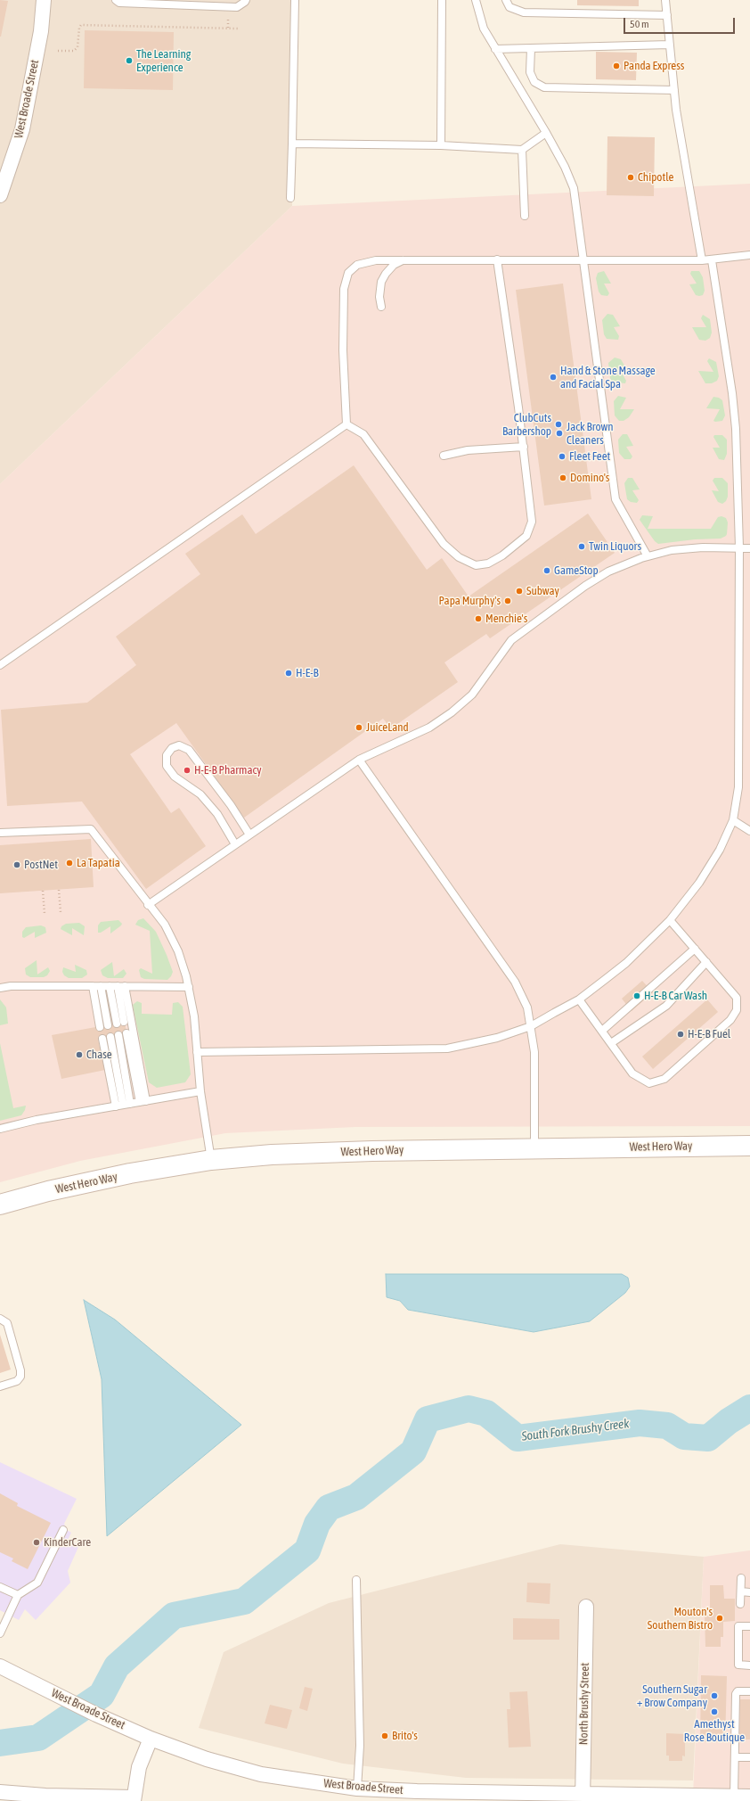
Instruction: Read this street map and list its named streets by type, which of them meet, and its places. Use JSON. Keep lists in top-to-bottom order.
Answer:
{
  "streets": {
    "main road": ["West Hero Way"],
    "street": ["West Broade Street", "North Brushy Street"]
  },
  "crossings": [
    ["West Broade Street", "North Brushy Street"]
  ],
  "water": ["South Fork Brushy Creek"],
  "places": [
    "The Learning Experience",
    "Panda Express",
    "Chipotle",
    "Hand & Stone Massage and Facial Spa",
    "ClubCuts Barbershop",
    "Jack Brown Cleaners",
    "Fleet Feet",
    "Domino's",
    "Twin Liquors",
    "GameStop",
    "Subway",
    "Papa Murphy's",
    "Menchie's",
    "H-E-B",
    "JuiceLand",
    "H-E-B Pharmacy",
    "La Tapatia",
    "PostNet",
    "H-E-B Car Wash",
    "H-E-B Fuel",
    "Chase",
    "KinderCare",
    "Mouton's Southern Bistro",
    "Southern Sugar + Brow Company",
    "Amethyst Rose Boutique",
    "Brito's"
  ],
  "scale_bar": "50 m"
}
